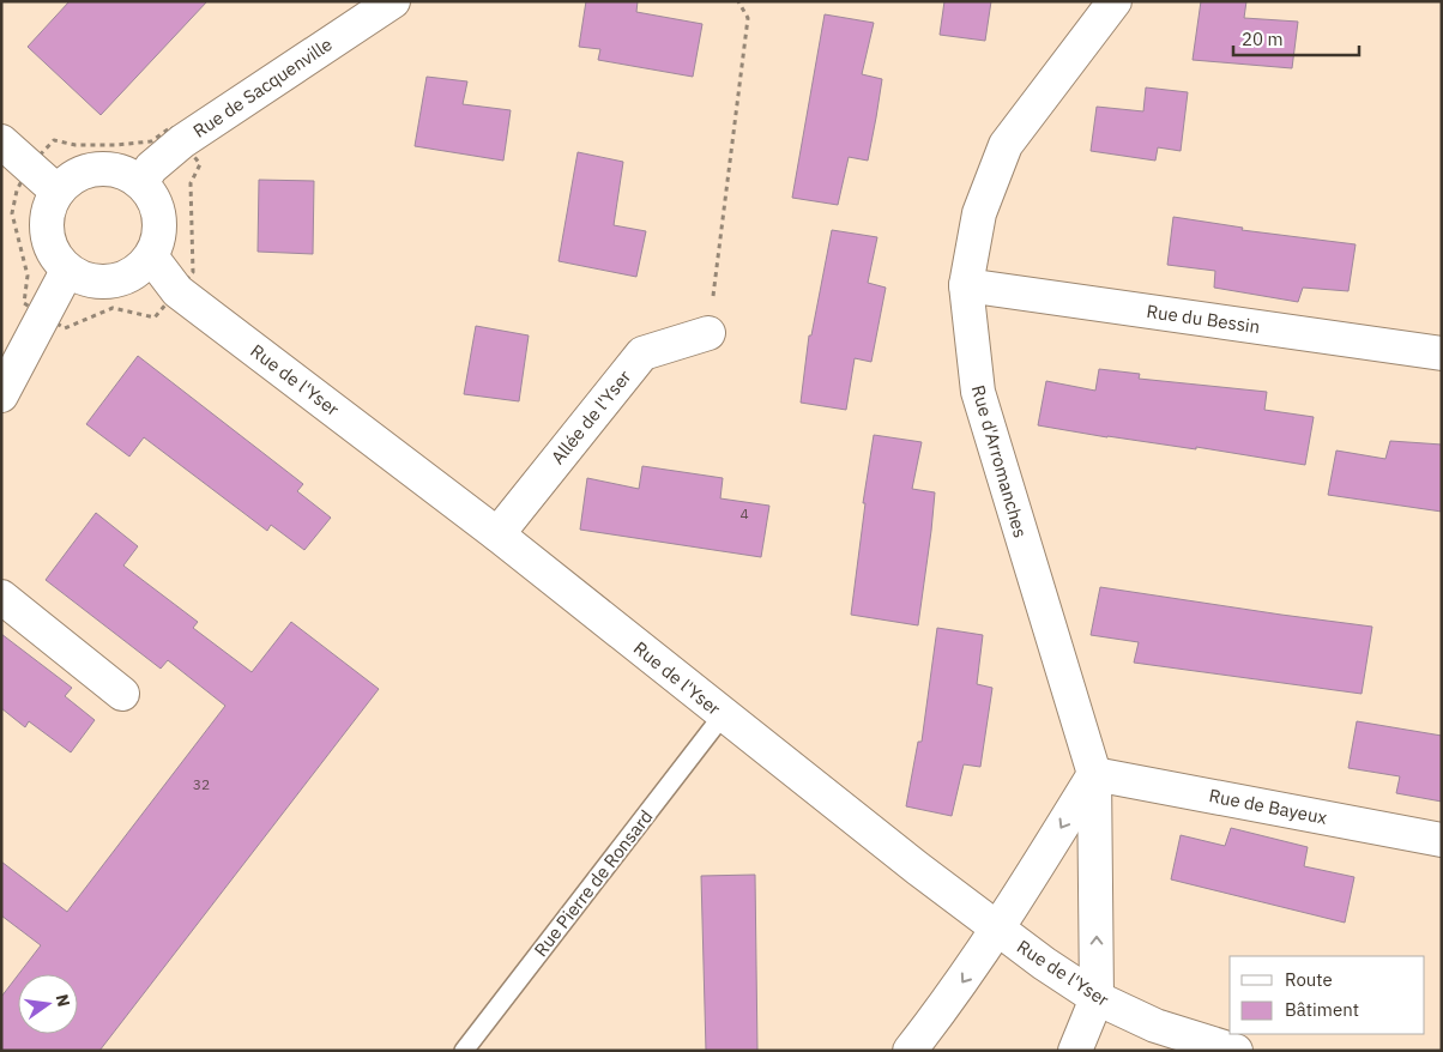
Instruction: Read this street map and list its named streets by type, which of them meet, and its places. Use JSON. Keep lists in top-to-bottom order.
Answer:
{
  "streets": {
    "street": [
      "Rue de Sacquenville",
      "Rue du Bessin",
      "Rue de l'Yser",
      "Allée de l'Yser",
      "Rue d'Arromanches",
      "Rue de Bayeux"
    ],
    "lane": ["Rue Pierre de Ronsard"]
  },
  "crossings": [
    ["Rue de Sacquenville", "Rue de l'Yser"],
    ["Rue du Bessin", "Rue d'Arromanches"],
    ["Rue de l'Yser", "Allée de l'Yser"],
    ["Rue de l'Yser", "Rue d'Arromanches"],
    ["Rue de l'Yser", "Rue Pierre de Ronsard"],
    ["Rue d'Arromanches", "Rue de Bayeux"]
  ],
  "house_numbers": ["4", "32"],
  "legend": ["Route", "Bâtiment"],
  "scale_bar": "20 m",
  "north": "right"
}
